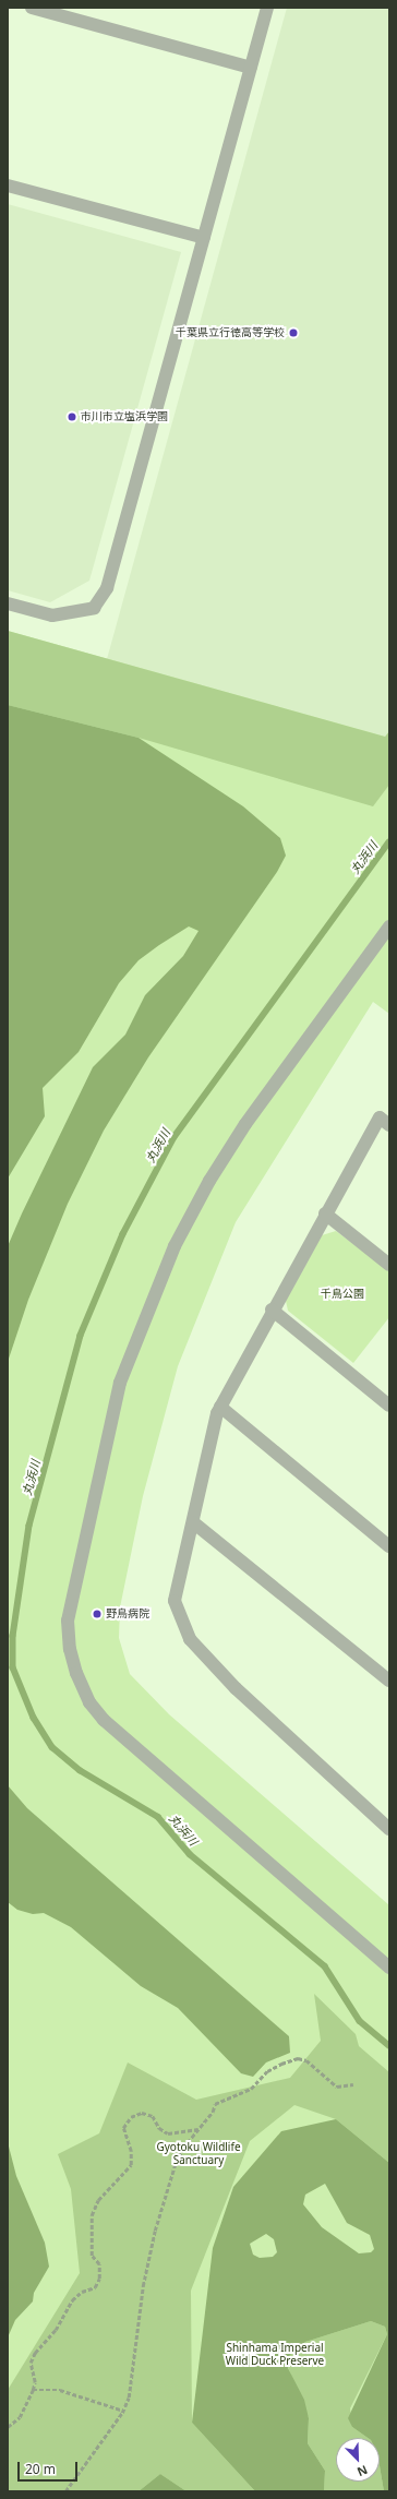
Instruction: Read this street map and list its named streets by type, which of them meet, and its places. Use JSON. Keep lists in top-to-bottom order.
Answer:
{
  "water": ["丸浜川"],
  "parks": ["千鳥公園", "Gyotoku Wildlife Sanctuary", "Shinhama Imperial Wild Duck Preserve"],
  "places": ["千葉県立行徳高等学校", "市川市立塩浜学園", "野鳥病院"],
  "scale_bar": "20 m",
  "north": "bottom right"
}
